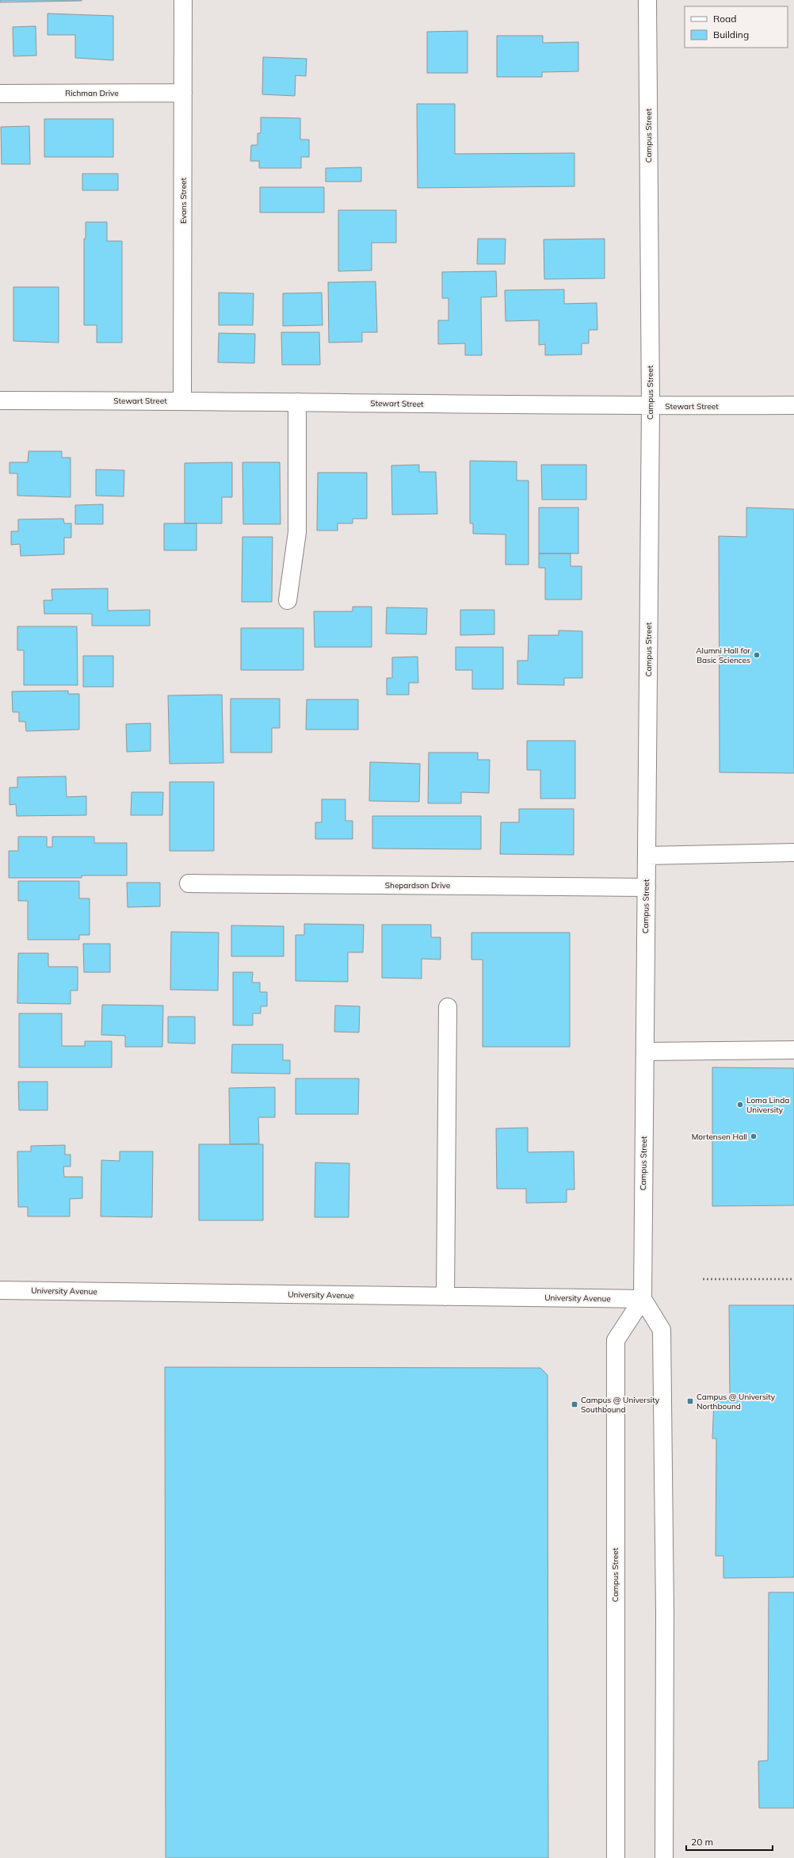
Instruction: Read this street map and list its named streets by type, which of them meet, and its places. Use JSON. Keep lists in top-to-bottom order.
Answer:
{
  "streets": {
    "street": [
      "Richman Drive",
      "Campus Street",
      "Evans Street",
      "Stewart Street",
      "Shepardson Drive",
      "University Avenue"
    ]
  },
  "crossings": [
    ["Richman Drive", "Evans Street"],
    ["Campus Street", "Stewart Street"],
    ["Campus Street", "Shepardson Drive"],
    ["Campus Street", "University Avenue"],
    ["Evans Street", "Stewart Street"]
  ],
  "places": {
    "other": ["Alumni Hall for Basic Sciences", "Loma Linda University", "Mortensen Hall"],
    "transit": ["Campus @ University Northbound", "Campus @ University Southbound"]
  },
  "legend": ["Road", "Building"],
  "scale_bar": "20 m"
}
